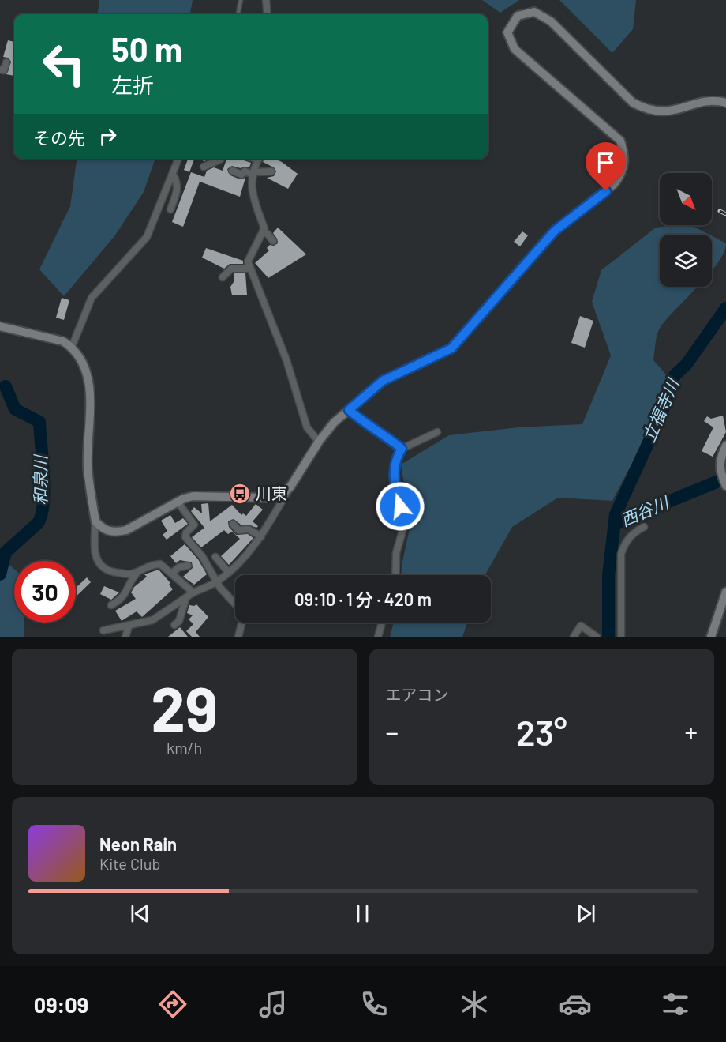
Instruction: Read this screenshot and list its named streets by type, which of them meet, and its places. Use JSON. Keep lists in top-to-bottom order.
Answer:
{
  "water": ["立福寺川", "和泉川", "西谷川"],
  "places": {
    "bus stop": ["川東"]
  },
  "north": "bottom right",
  "page": {
    "turn": ["50 m", "左折"],
    "then": "その先",
    "limit": "30",
    "trip": "09:10 · 1 分 · 420 m",
    "tile": [
      ["29", "km/h"],
      "エアコン"
    ],
    "heat": ["−", "23°", "+"],
    "song": ["Neon Rain", "Kite Club"],
    "tabs": "09:09"
  }
}
